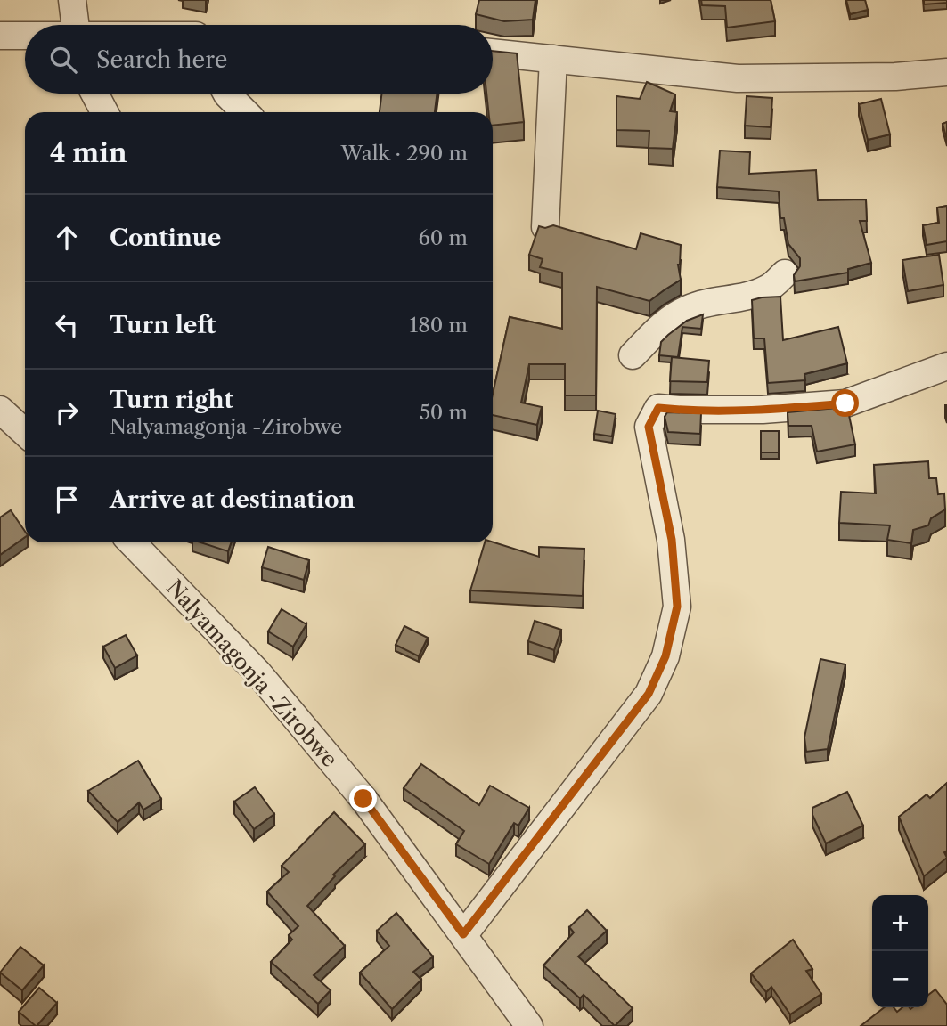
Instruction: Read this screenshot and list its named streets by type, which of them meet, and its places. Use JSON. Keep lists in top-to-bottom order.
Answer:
{
  "streets": {
    "street": ["Nalyamagonja -Zirobwe"]
  },
  "page": {
    "search": "Search here",
    "heading": ["4 min", "Walk · 290 m"],
    "list": [
      ["Continue", "60 m"],
      ["Turn left", "180 m"],
      ["Turn right", "Nalyamagonja -Zirobwe", "50 m"],
      "Arrive at destination"
    ],
    "map_buttons": ["+", "−"]
  }
}
